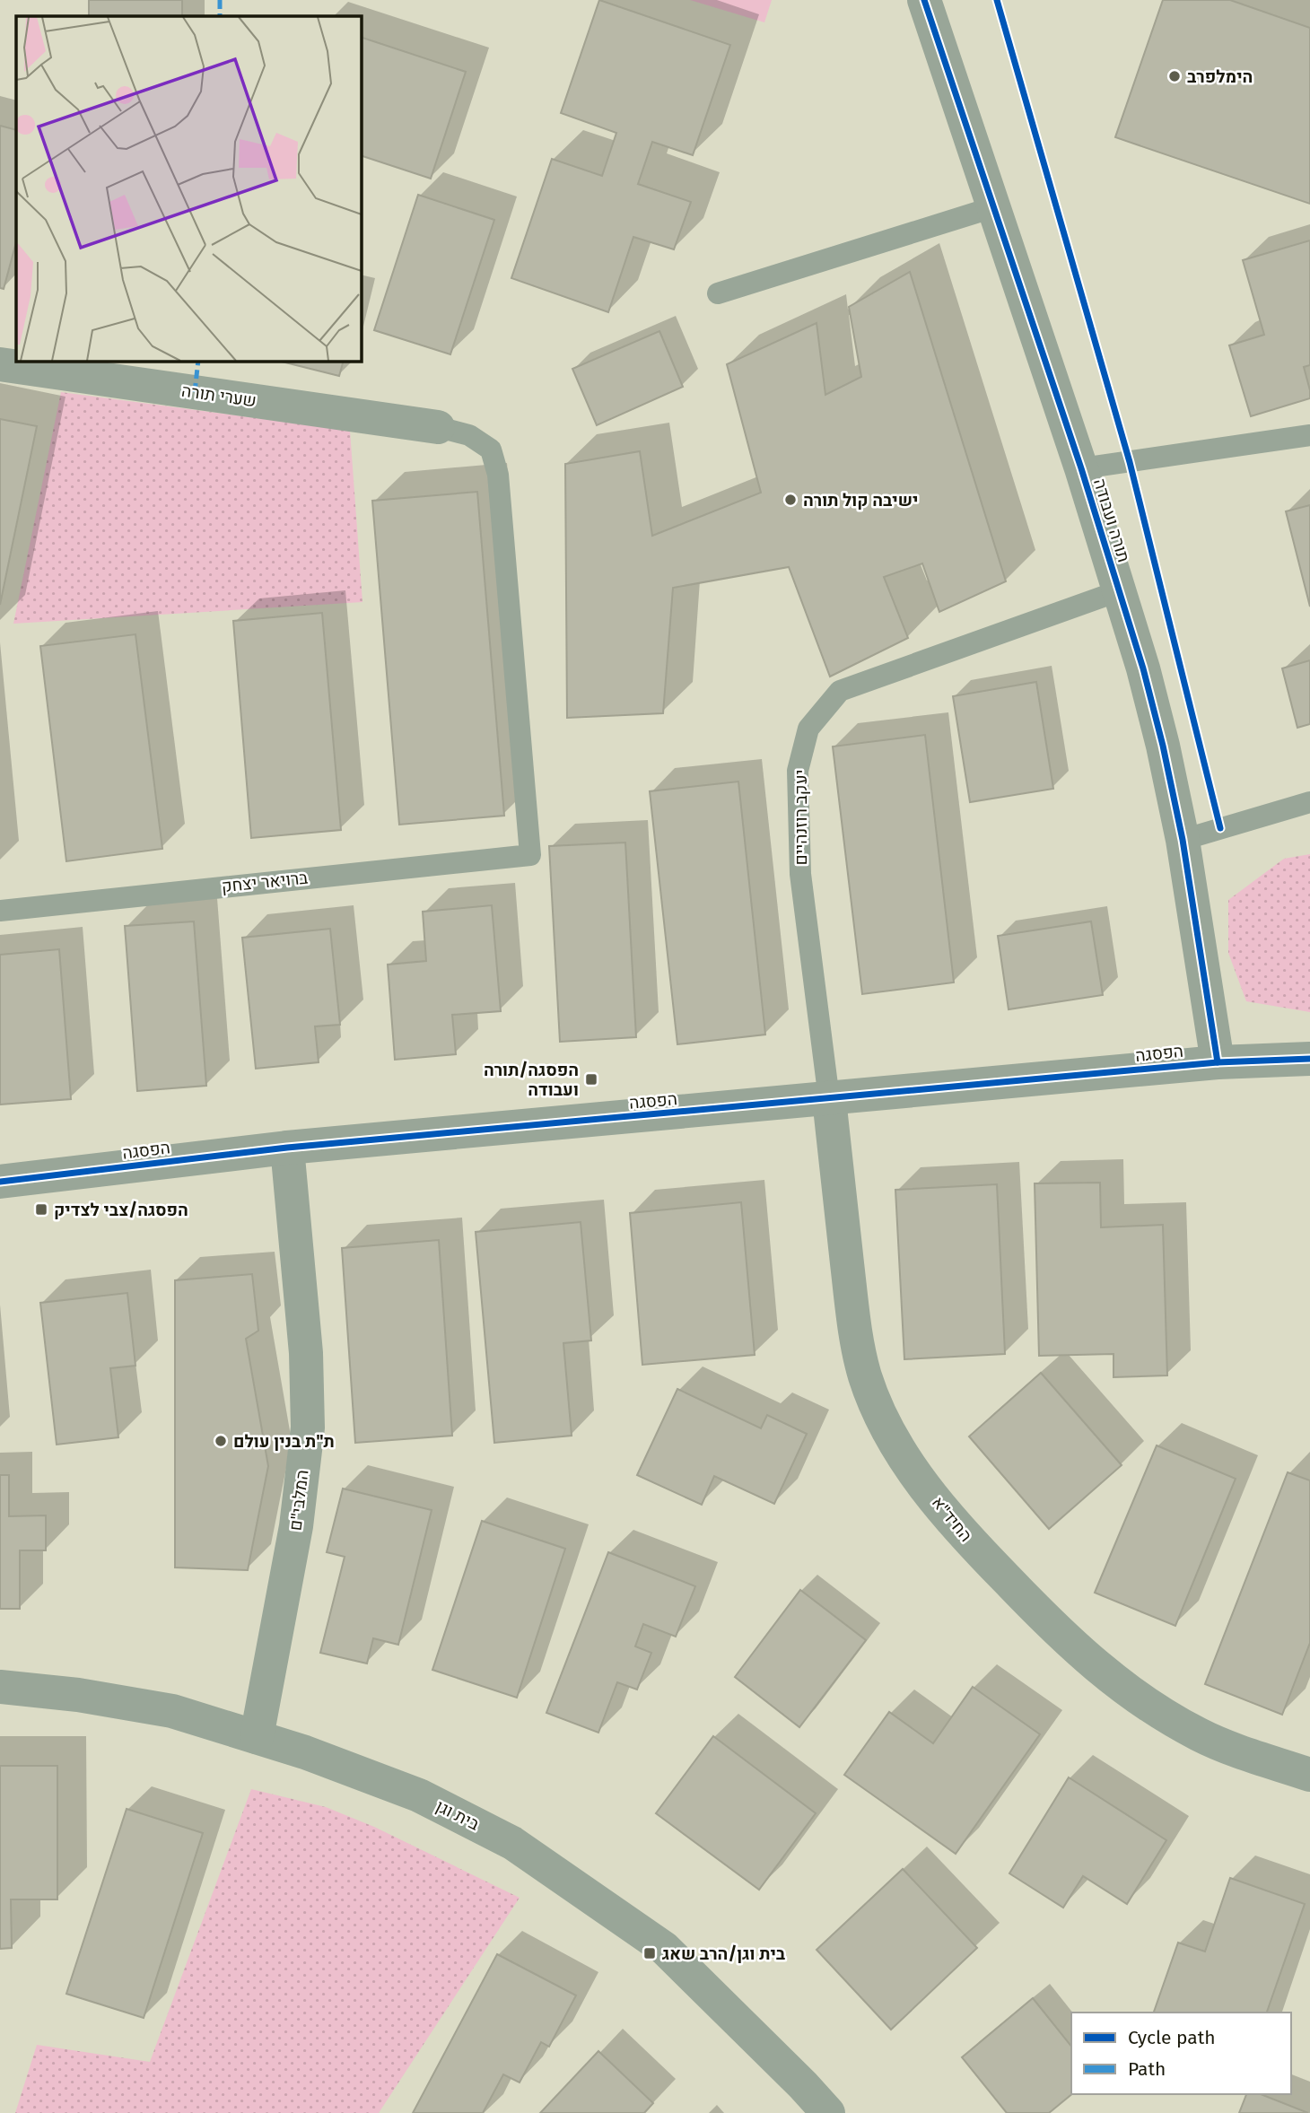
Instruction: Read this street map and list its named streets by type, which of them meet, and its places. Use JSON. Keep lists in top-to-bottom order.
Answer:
{
  "streets": {
    "street": [
      "שערי תורה",
      "תורה ועבודה",
      "הפסגה",
      "המלבי\"ם",
      "החיד\"א",
      "בית וגן"
    ],
    "lane": ["יעקב רוזנהיים", "ברויאר יצחק"]
  },
  "crossings": [
    ["שערי תורה", "ברויאר יצחק"],
    ["תורה ועבודה", "יעקב רוזנהיים"],
    ["תורה ועבודה", "הפסגה"],
    ["יעקב רוזנהיים", "הפסגה"],
    ["יעקב רוזנהיים", "החיד\"א"],
    ["הפסגה", "המלבי\"ם"],
    ["הפסגה", "החיד\"א"],
    ["המלבי\"ם", "בית וגן"]
  ],
  "places": {
    "other": ["הימלפרב", "ישיבה קול תורה", "ת\"ת בנין עולם"],
    "transit": ["הפסגה/תורה ועבודה", "הפסגה/צבי לצדיק", "בית וגן/הרב שאג"]
  },
  "legend": ["Cycle path", "Path"]
}
